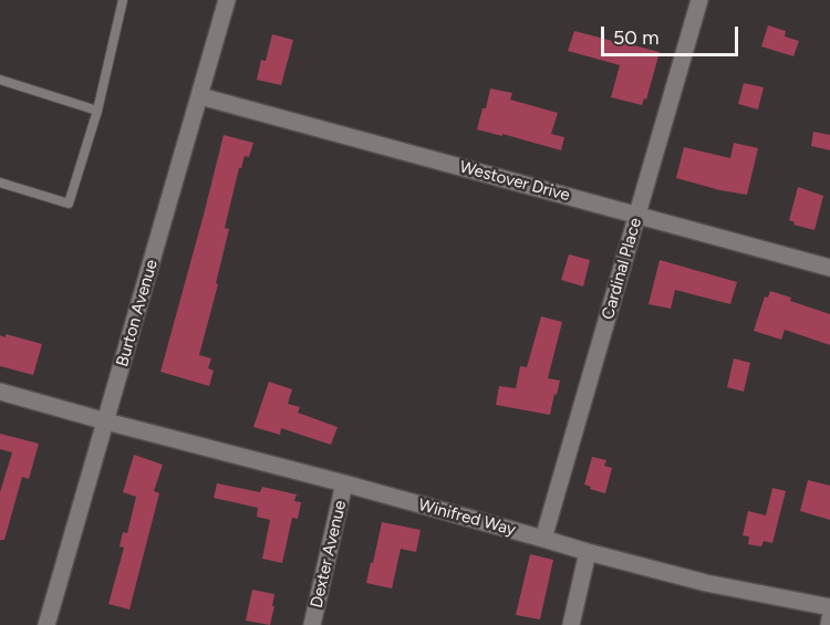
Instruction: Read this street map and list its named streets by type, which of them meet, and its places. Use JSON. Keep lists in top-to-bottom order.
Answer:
{
  "streets": {
    "street": [
      "Westover Drive",
      "Cardinal Place",
      "Burton Avenue",
      "Winifred Way",
      "Dexter Avenue"
    ]
  },
  "crossings": [
    ["Westover Drive", "Cardinal Place"],
    ["Westover Drive", "Burton Avenue"],
    ["Cardinal Place", "Winifred Way"],
    ["Burton Avenue", "Winifred Way"],
    ["Winifred Way", "Dexter Avenue"]
  ],
  "scale_bar": "50 m"
}
